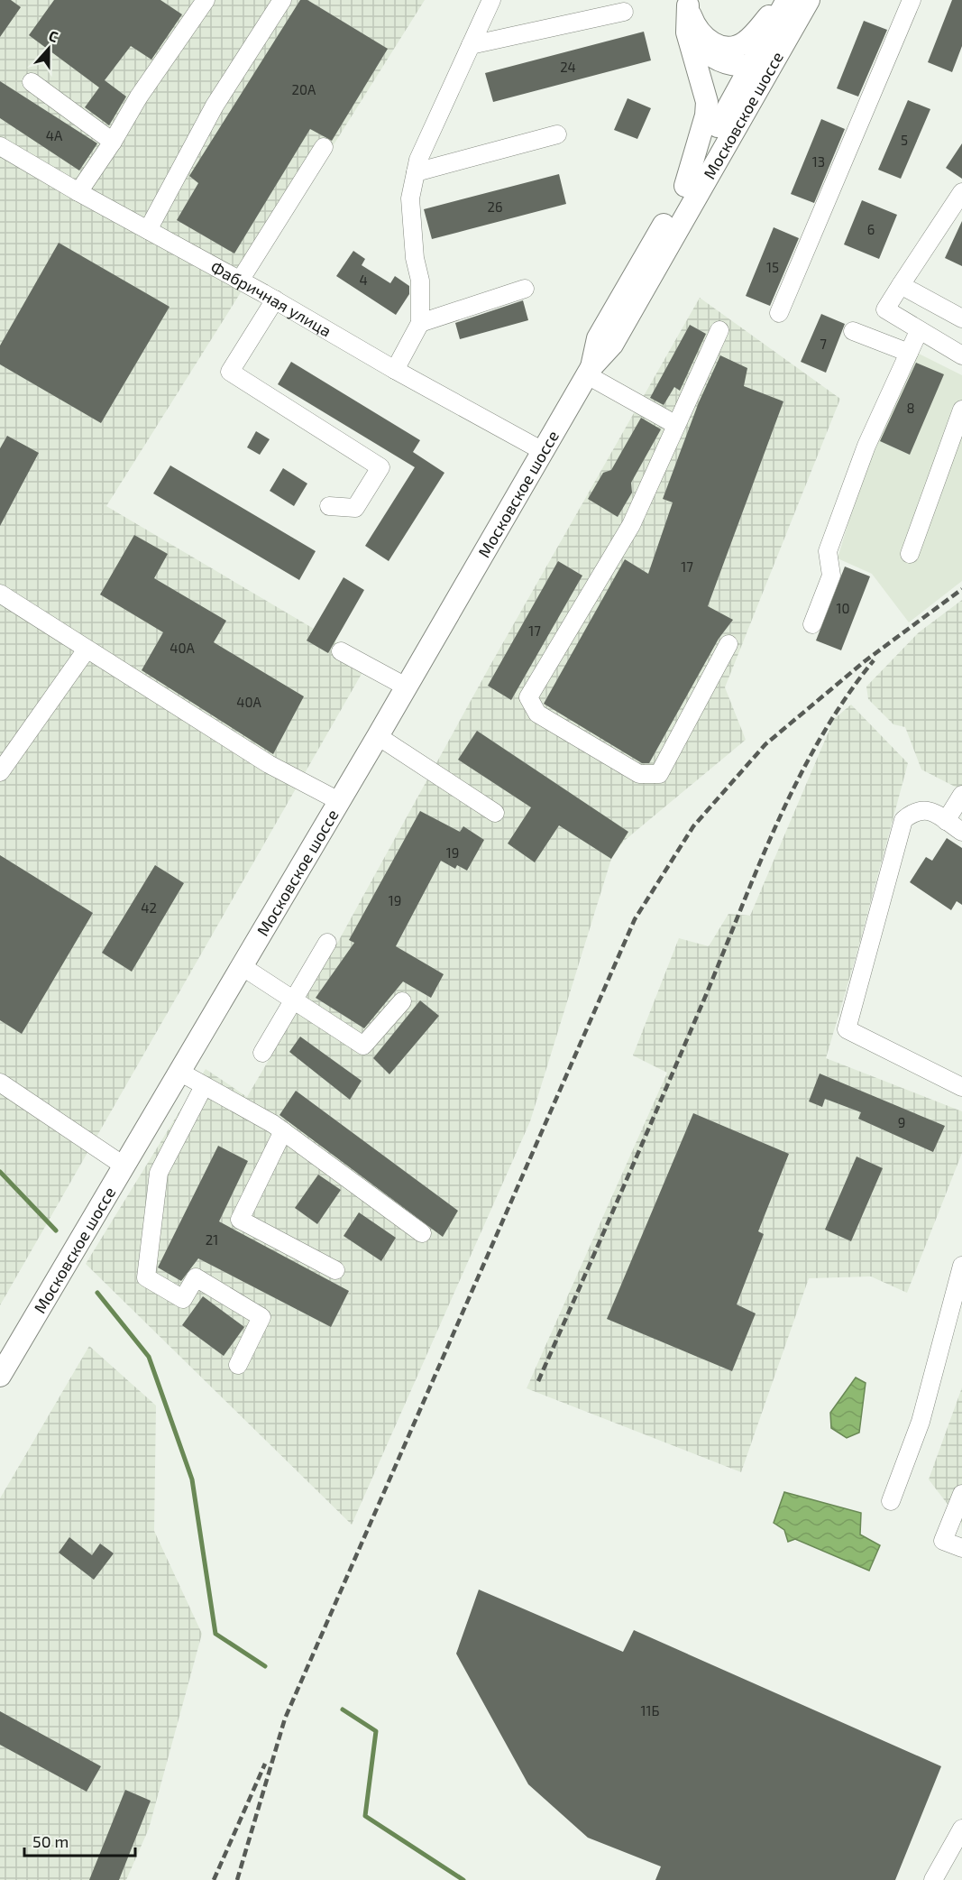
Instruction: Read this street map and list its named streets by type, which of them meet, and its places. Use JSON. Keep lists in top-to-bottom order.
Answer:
{
  "streets": {
    "main road": ["Московское шоссе"],
    "lane": ["Фабричная улица"]
  },
  "crossings": [
    ["Московское шоссе", "Фабричная улица"]
  ],
  "house_numbers": [
    "24",
    "20А",
    "4А",
    "5",
    "13",
    "26",
    "6",
    "15",
    "4",
    "7",
    "8",
    "17",
    "10",
    "17",
    "40А",
    "40А",
    "19",
    "19",
    "42",
    "9",
    "21",
    "11Б"
  ],
  "scale_bar": "50 m",
  "north": "top"
}
